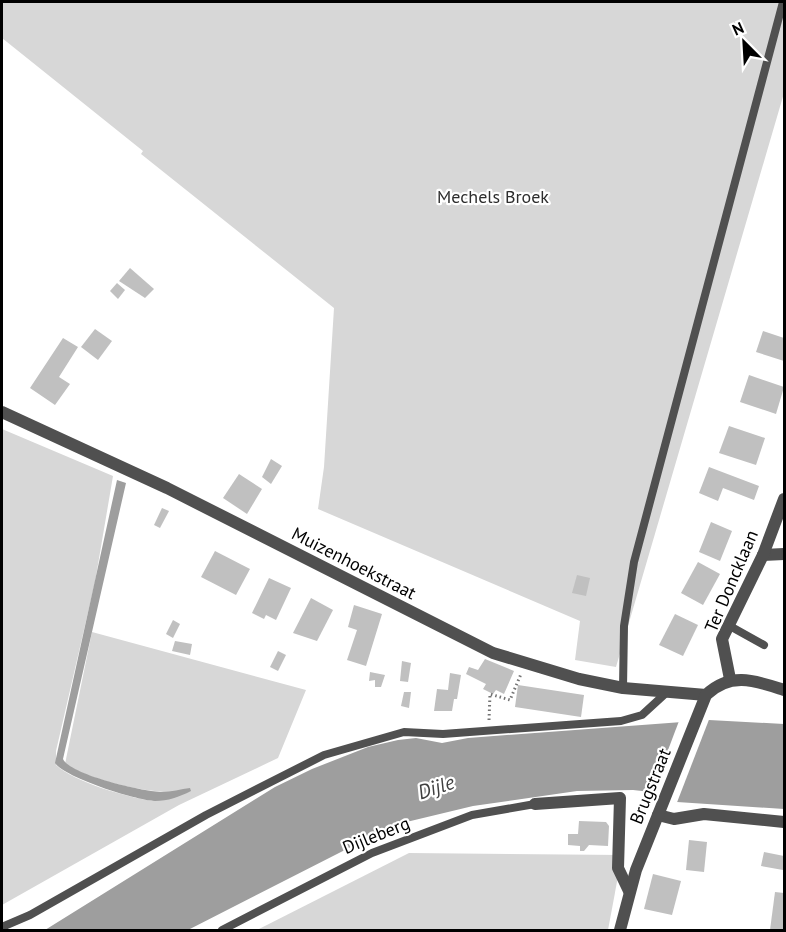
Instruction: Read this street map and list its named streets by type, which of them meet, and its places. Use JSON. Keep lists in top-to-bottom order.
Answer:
{
  "streets": {
    "street": [
      "Muizenhoekstraat",
      "Ter Doncklaan",
      "Brugstraat",
      "Dijleberg"
    ]
  },
  "crossings": [
    ["Muizenhoekstraat", "Brugstraat"],
    ["Brugstraat", "Dijleberg"]
  ],
  "water": ["Dijle"],
  "parks": ["Mechels Broek"],
  "north": "top left"
}
